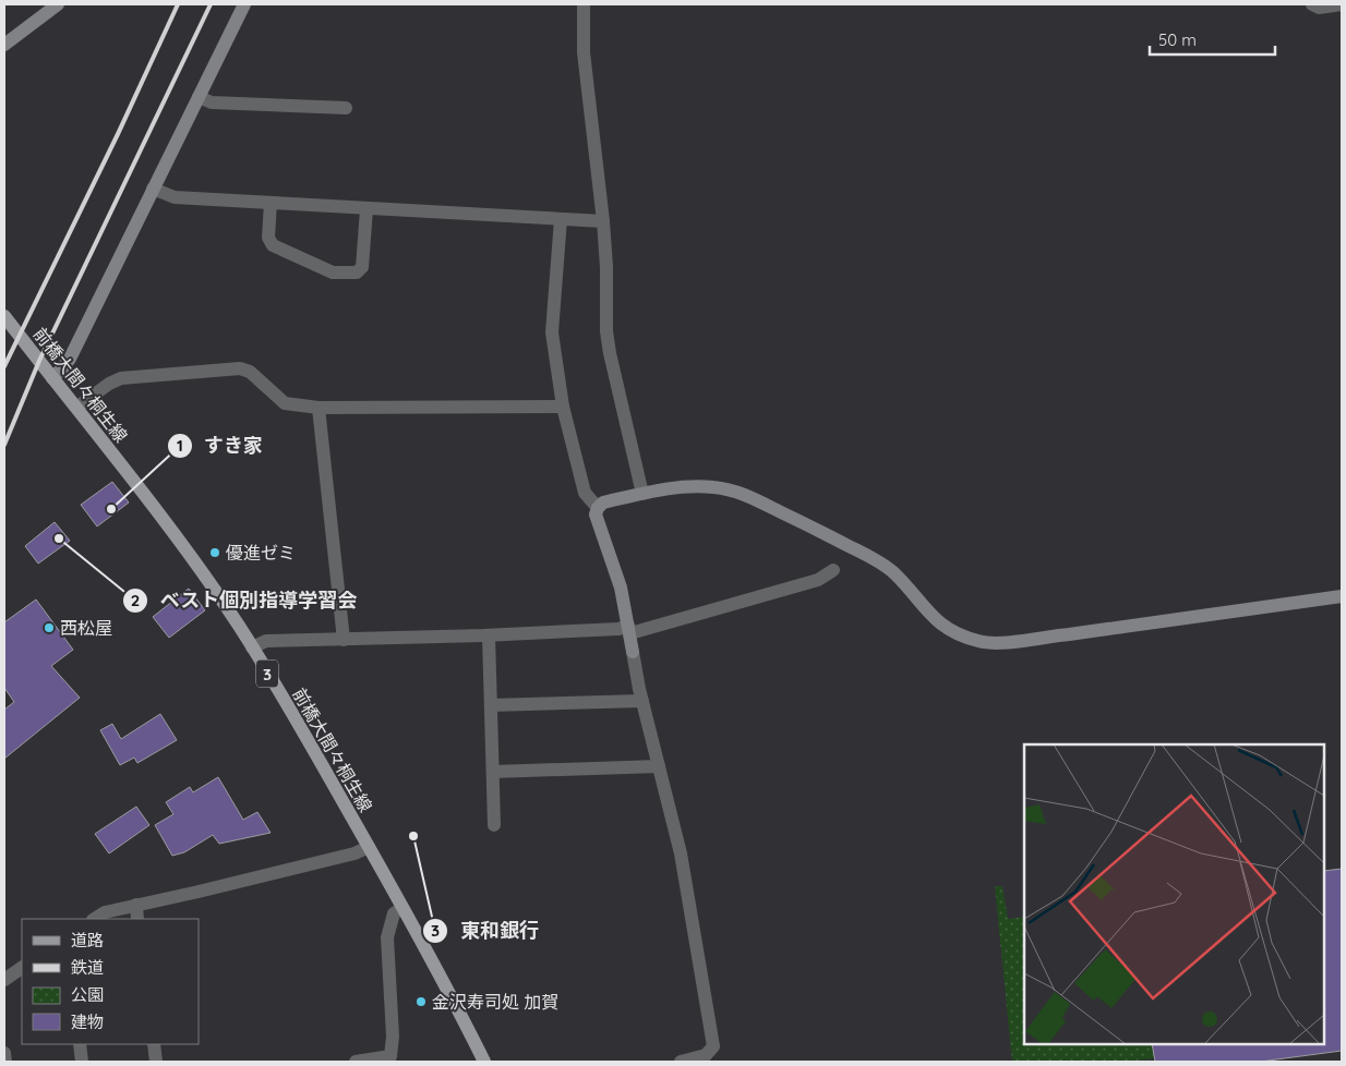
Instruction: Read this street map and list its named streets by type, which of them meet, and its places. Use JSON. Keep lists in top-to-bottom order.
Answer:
{
  "streets": {
    "main road": ["前橋大間々桐生線", "3"]
  },
  "places": [
    "すき家",
    "ベスト個別指導学習会",
    "優進ゼミ",
    "西松屋",
    "東和銀行",
    "金沢寿司処 加賀"
  ],
  "legend": [
    "道路",
    "鉄道",
    "公園",
    "建物"
  ],
  "scale_bar": "50 m"
}
